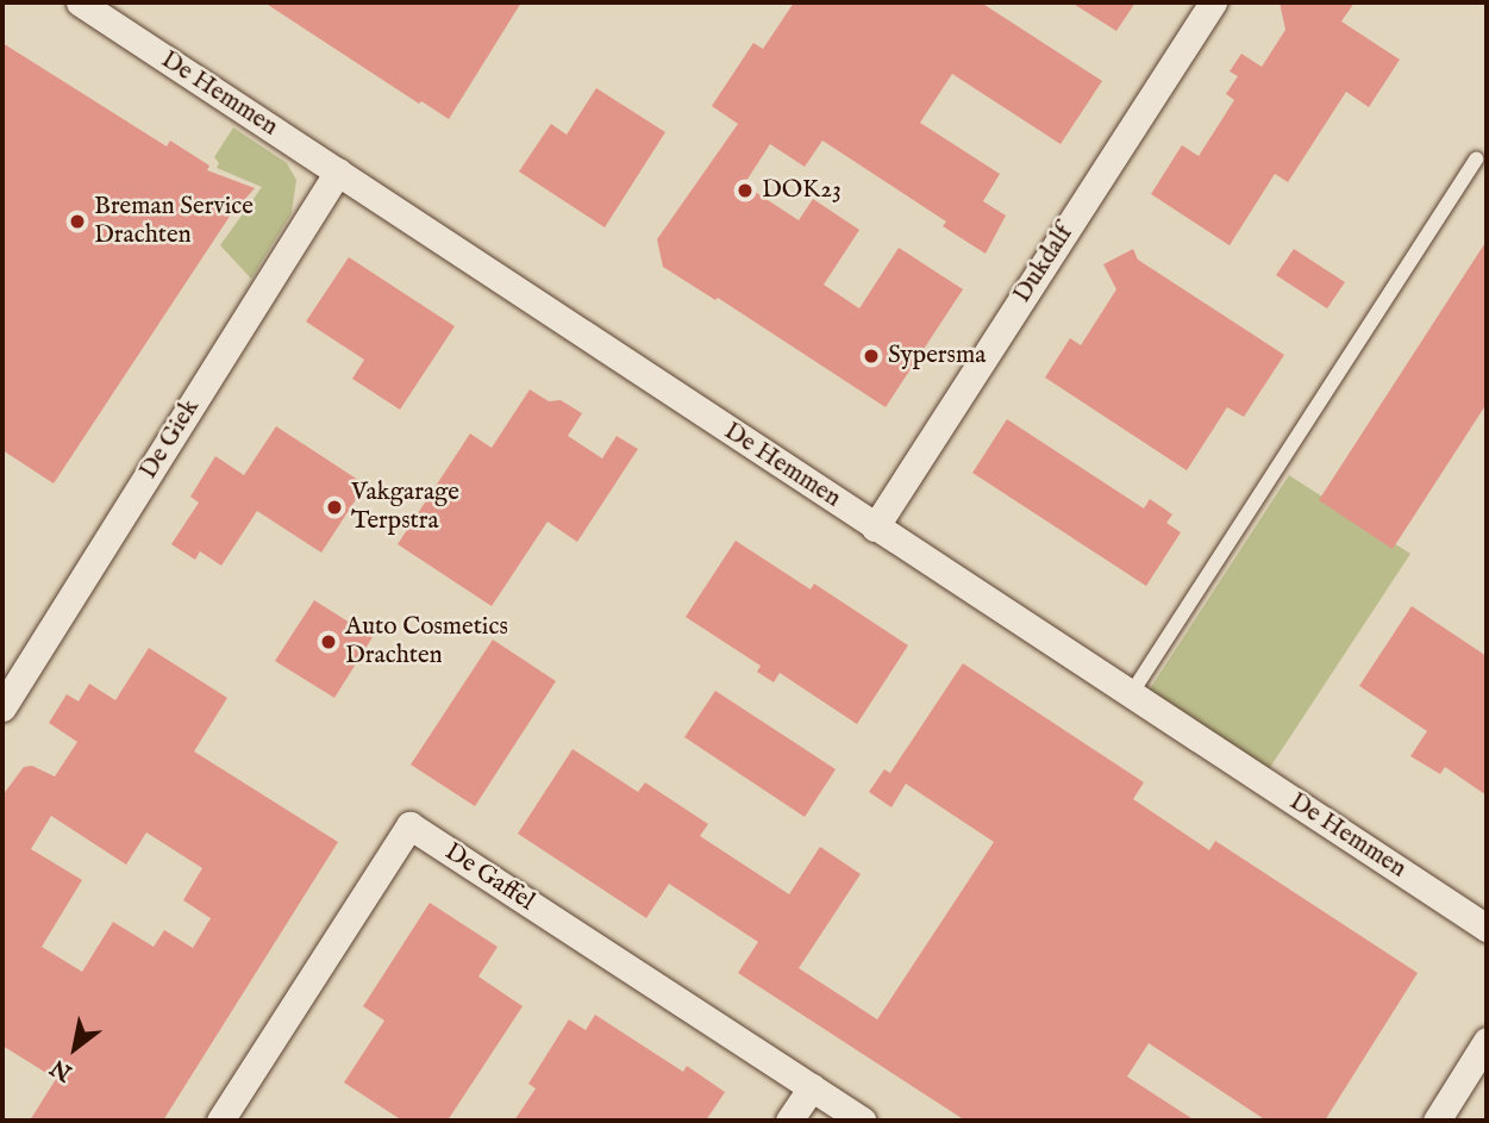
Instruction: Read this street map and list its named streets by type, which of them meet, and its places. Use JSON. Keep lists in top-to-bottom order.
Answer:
{
  "streets": {
    "street": [
      "De Hemmen",
      "Dukdalf",
      "De Giek",
      "De Gaffel"
    ]
  },
  "crossings": [
    ["De Hemmen", "Dukdalf"],
    ["De Hemmen", "De Giek"]
  ],
  "places": [
    "DOK23",
    "Breman Service Drachten",
    "Sypersma",
    "Vakgarage Terpstra",
    "Auto Cosmetics Drachten"
  ],
  "north": "bottom left"
}
